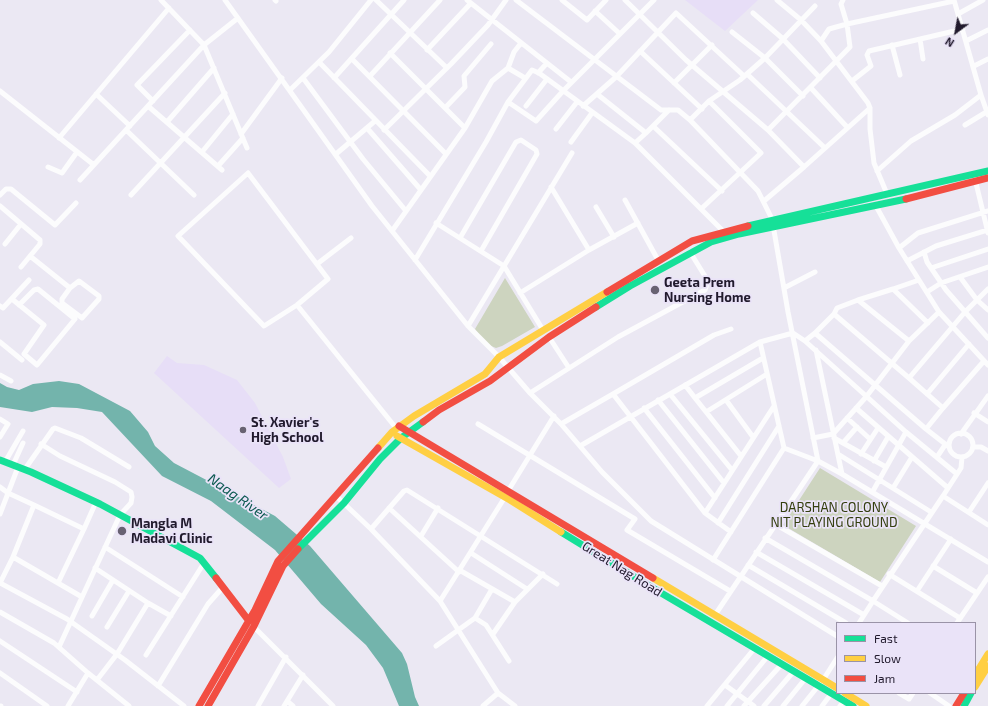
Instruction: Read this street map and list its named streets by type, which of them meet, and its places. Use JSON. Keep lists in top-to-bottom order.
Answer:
{
  "streets": {
    "street": ["Great Nag Road"]
  },
  "water": ["Naag River"],
  "parks": ["DARSHAN COLONY NIT PLAYING GROUND"],
  "places": ["Geeta Prem Nursing Home", "St. Xavier's High School", "Mangla M Madavi Clinic"],
  "legend": ["Fast", "Slow", "Jam"],
  "north": "bottom left"
}
